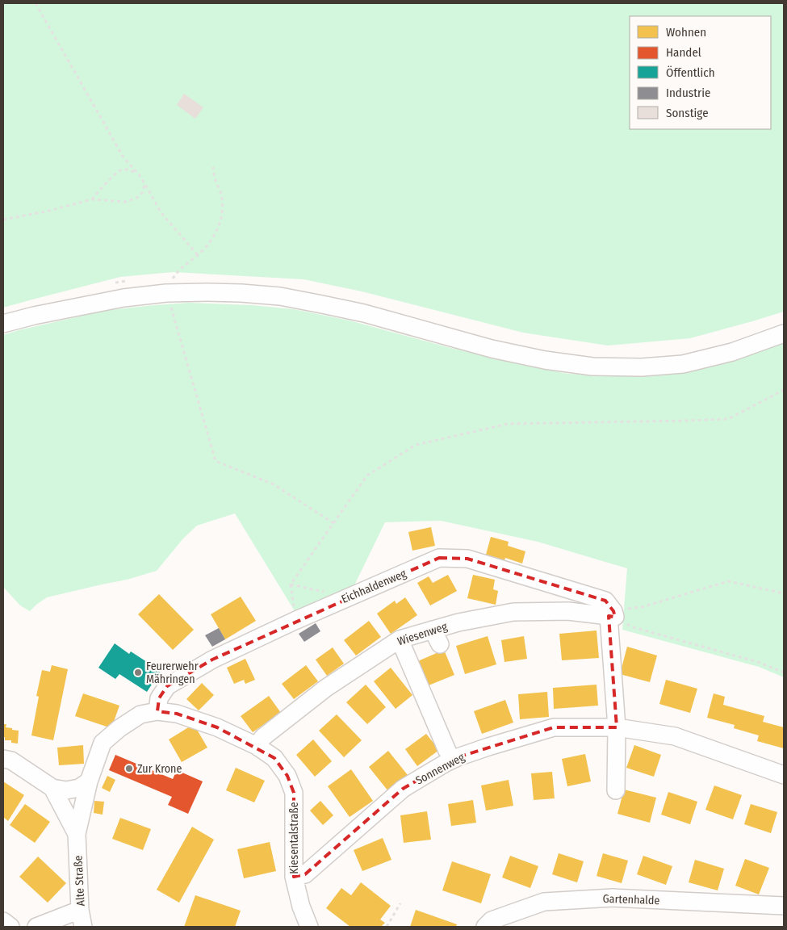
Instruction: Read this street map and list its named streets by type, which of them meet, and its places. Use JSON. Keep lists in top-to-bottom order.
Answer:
{
  "streets": {
    "street": [
      "Eichhaldenweg",
      "Wiesenweg",
      "Sonnenweg",
      "Kiesentalstraße",
      "Alte Straße",
      "Gartenhalde"
    ]
  },
  "crossings": [
    ["Eichhaldenweg", "Wiesenweg"],
    ["Eichhaldenweg", "Kiesentalstraße"],
    ["Wiesenweg", "Kiesentalstraße"],
    ["Sonnenweg", "Kiesentalstraße"],
    ["Kiesentalstraße", "Alte Straße"]
  ],
  "places": ["Feurerwehr Mähringen", "Zur Krone"],
  "legend": [
    "Wohnen",
    "Handel",
    "Öffentlich",
    "Industrie",
    "Sonstige"
  ]
}
